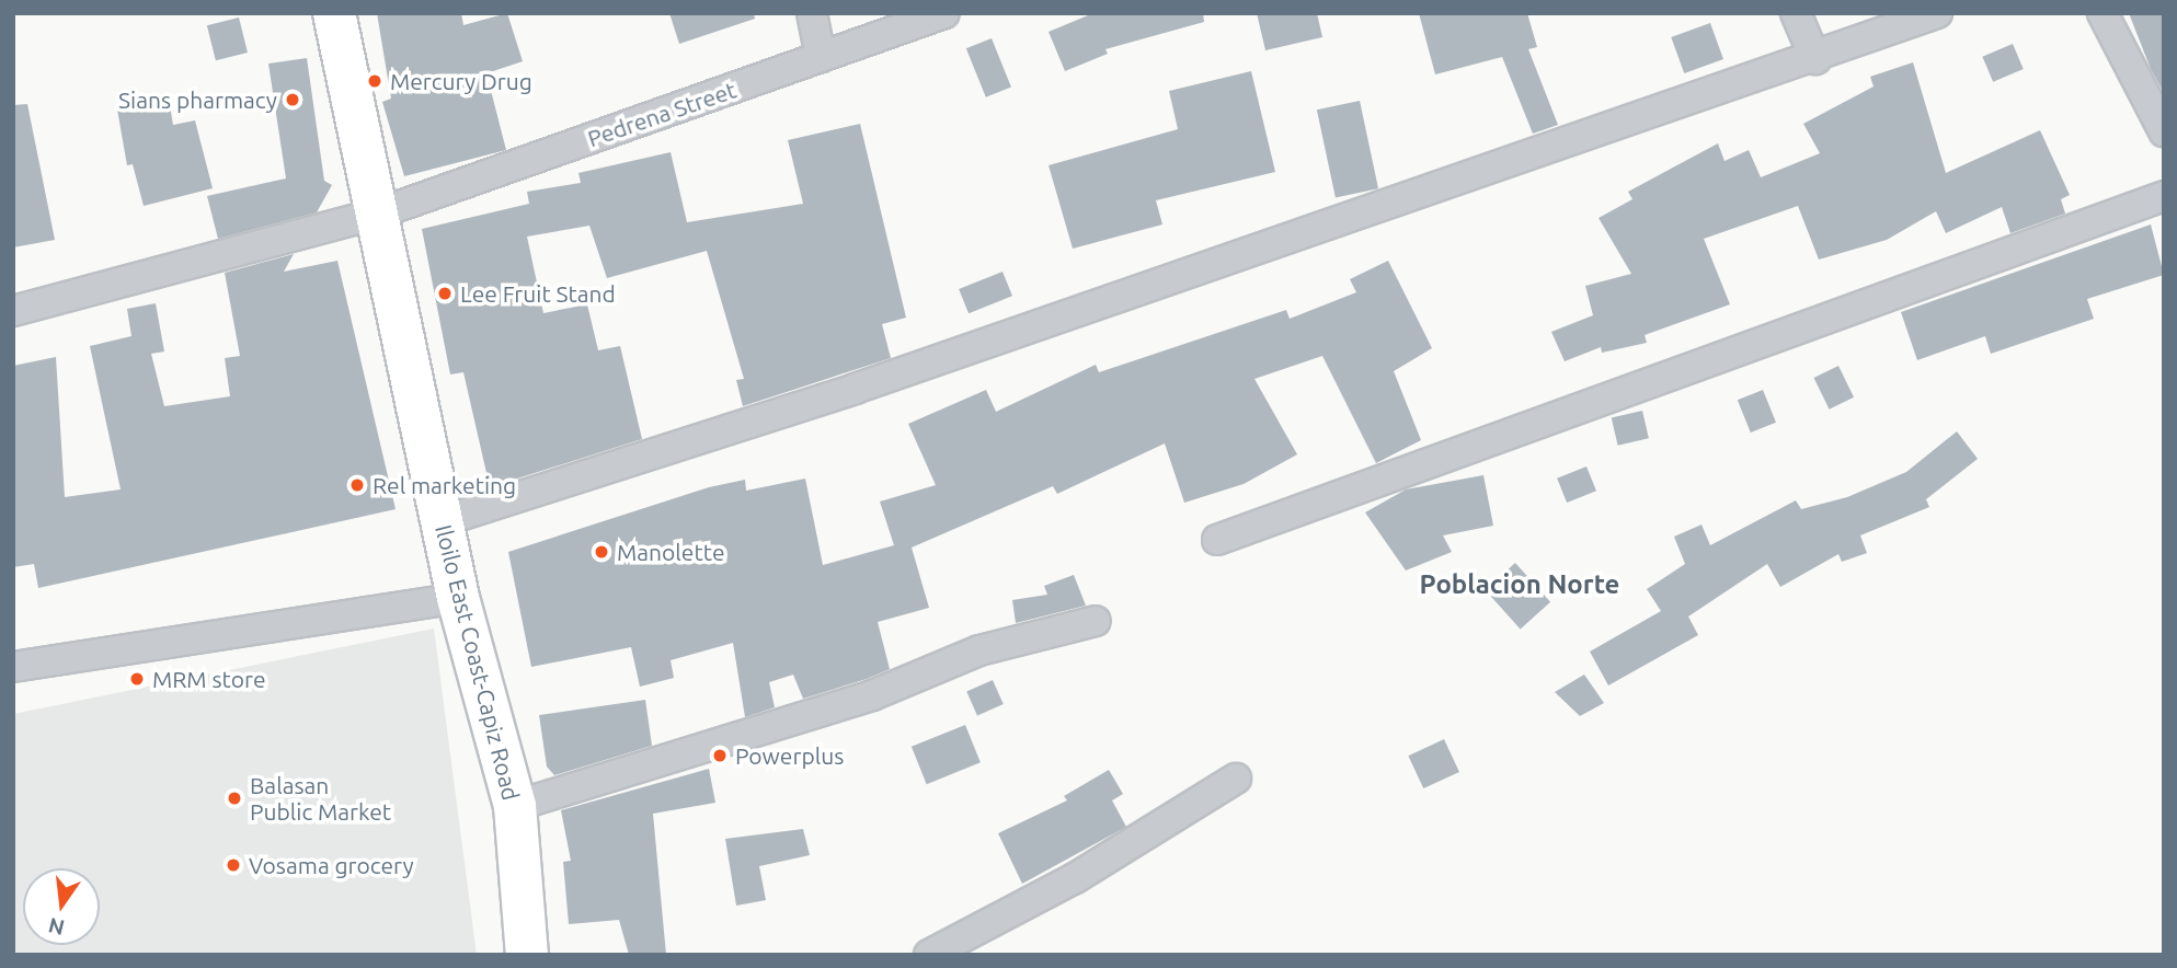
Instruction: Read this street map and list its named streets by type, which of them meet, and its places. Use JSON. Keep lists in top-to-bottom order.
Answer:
{
  "streets": {
    "main road": ["Iloilo East Coast-Capiz Road"],
    "street": ["Pedrena Street"]
  },
  "crossings": [
    ["Pedrena Street", "Iloilo East Coast-Capiz Road"]
  ],
  "districts": ["Poblacion Norte"],
  "places": [
    "Mercury Drug",
    "Sians pharmacy",
    "Lee Fruit Stand",
    "Rel marketing",
    "Manolette",
    "MRM store",
    "Powerplus",
    "Balasan Public Market",
    "Vosama grocery"
  ],
  "north": "bottom"
}
